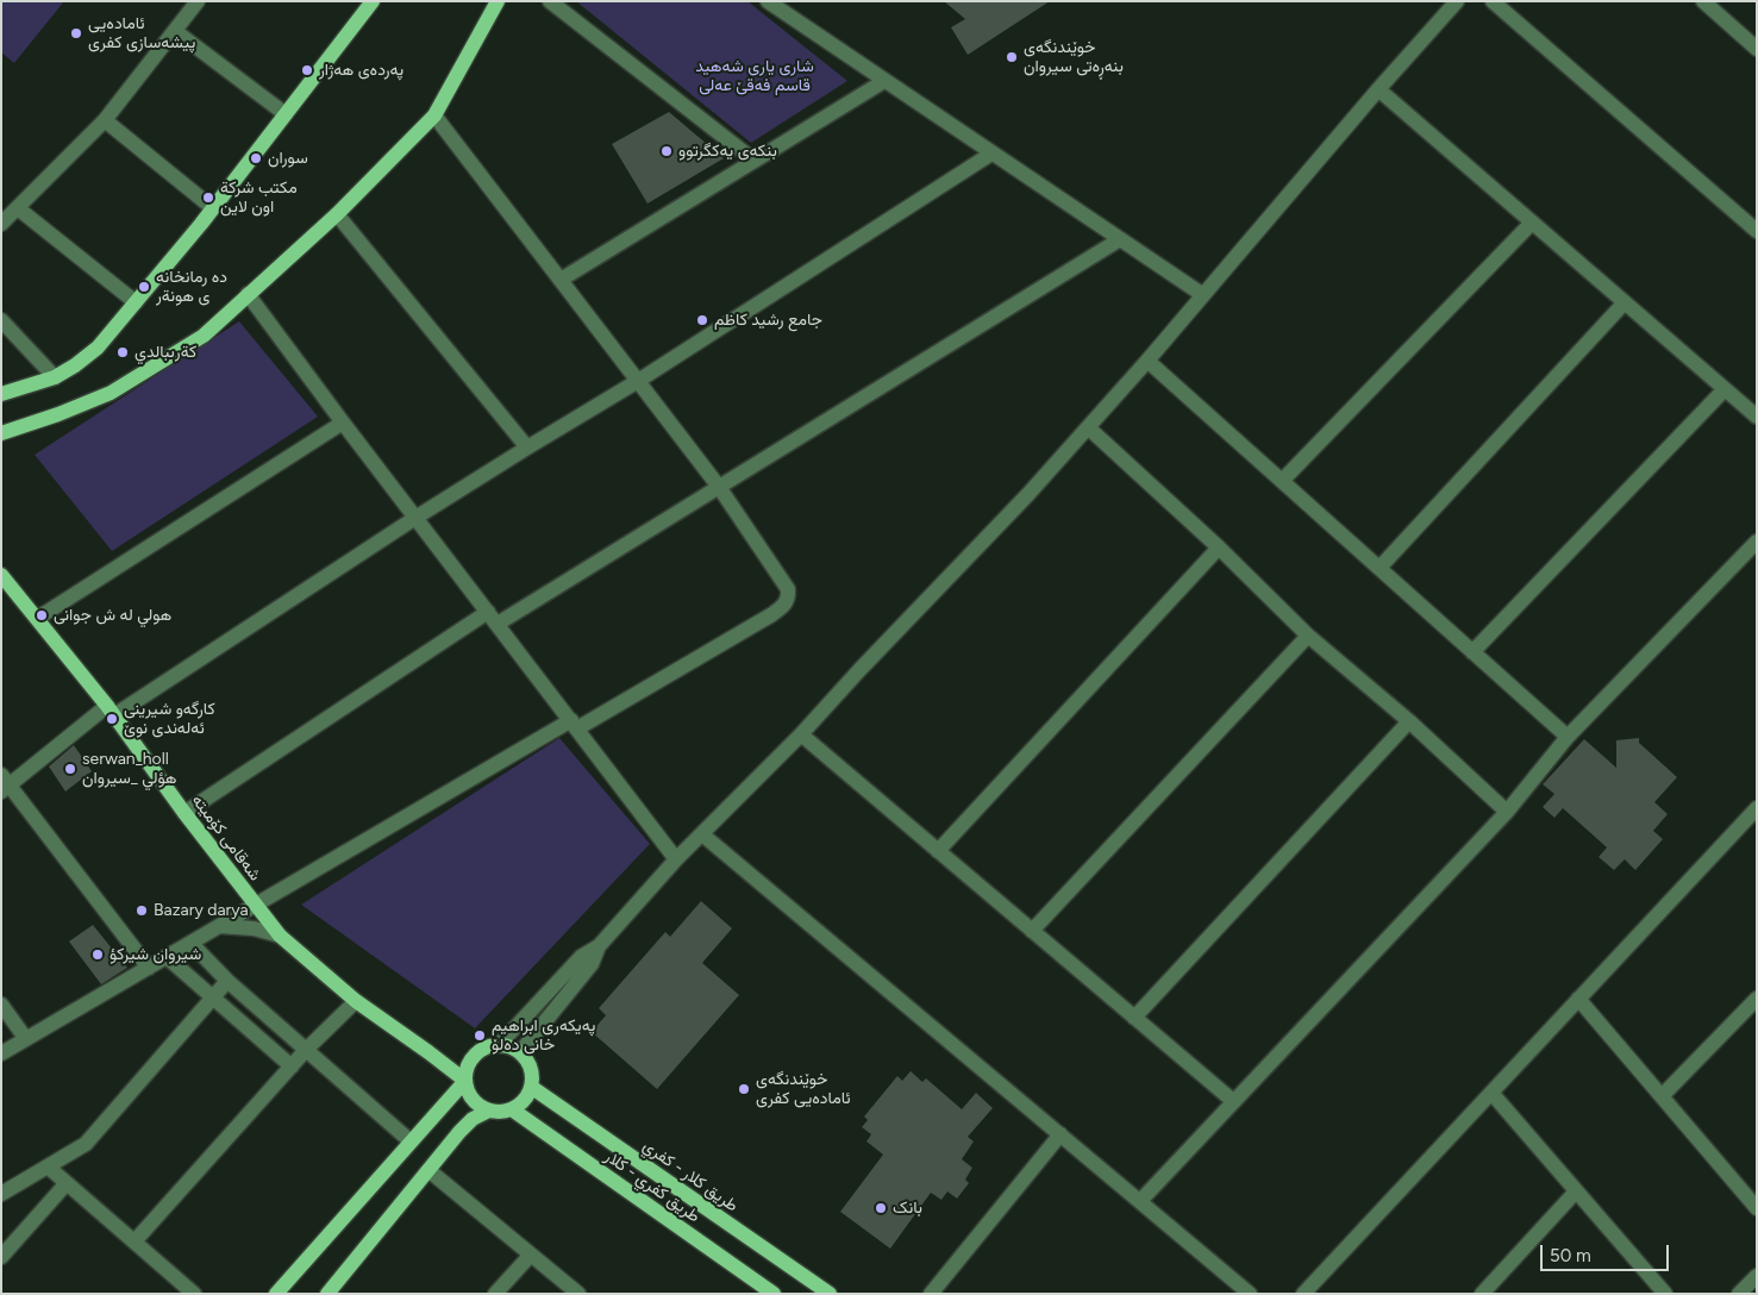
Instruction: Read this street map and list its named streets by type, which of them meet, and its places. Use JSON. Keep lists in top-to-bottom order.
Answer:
{
  "streets": {
    "main road": ["شەقامی کۆمیتە", "طريق كلار - كفري", "طريق كفري - كلار"]
  },
  "crossings": [
    ["شەقامی کۆمیتە", "طريق كلار - كفري"],
    ["شەقامی کۆمیتە", "طريق كفري - كلار"],
    ["طريق كلار - كفري", "طريق كفري - كلار"]
  ],
  "parks": ["شاری یاری شەهید قاسم فەقێ عەلی"],
  "places": [
    "ئامادەیی پیشەسازی کفری",
    "خوێندنگەی بنەڕەتی سیروان",
    "پەردەى ھەژار",
    "بنکەی یەکگرتوو",
    "سوران",
    "مكتب شركة اون لاين",
    "ده رمانخانه ى هونةر",
    "جامع رشيد كاظم",
    "كةرىبالدي",
    "هولي له ش جوانى",
    "کارگەو شیرینی ئەلەندی نوێ",
    "serwan_holl هؤلي _سيروان",
    "Bazary darya",
    "شيروان شيركؤ",
    "پەیکەری ابراهیم خانی دەلۆ",
    "خوێندنگەی ئامادەیی کفری",
    "بانک"
  ],
  "scale_bar": "50 m"
}
